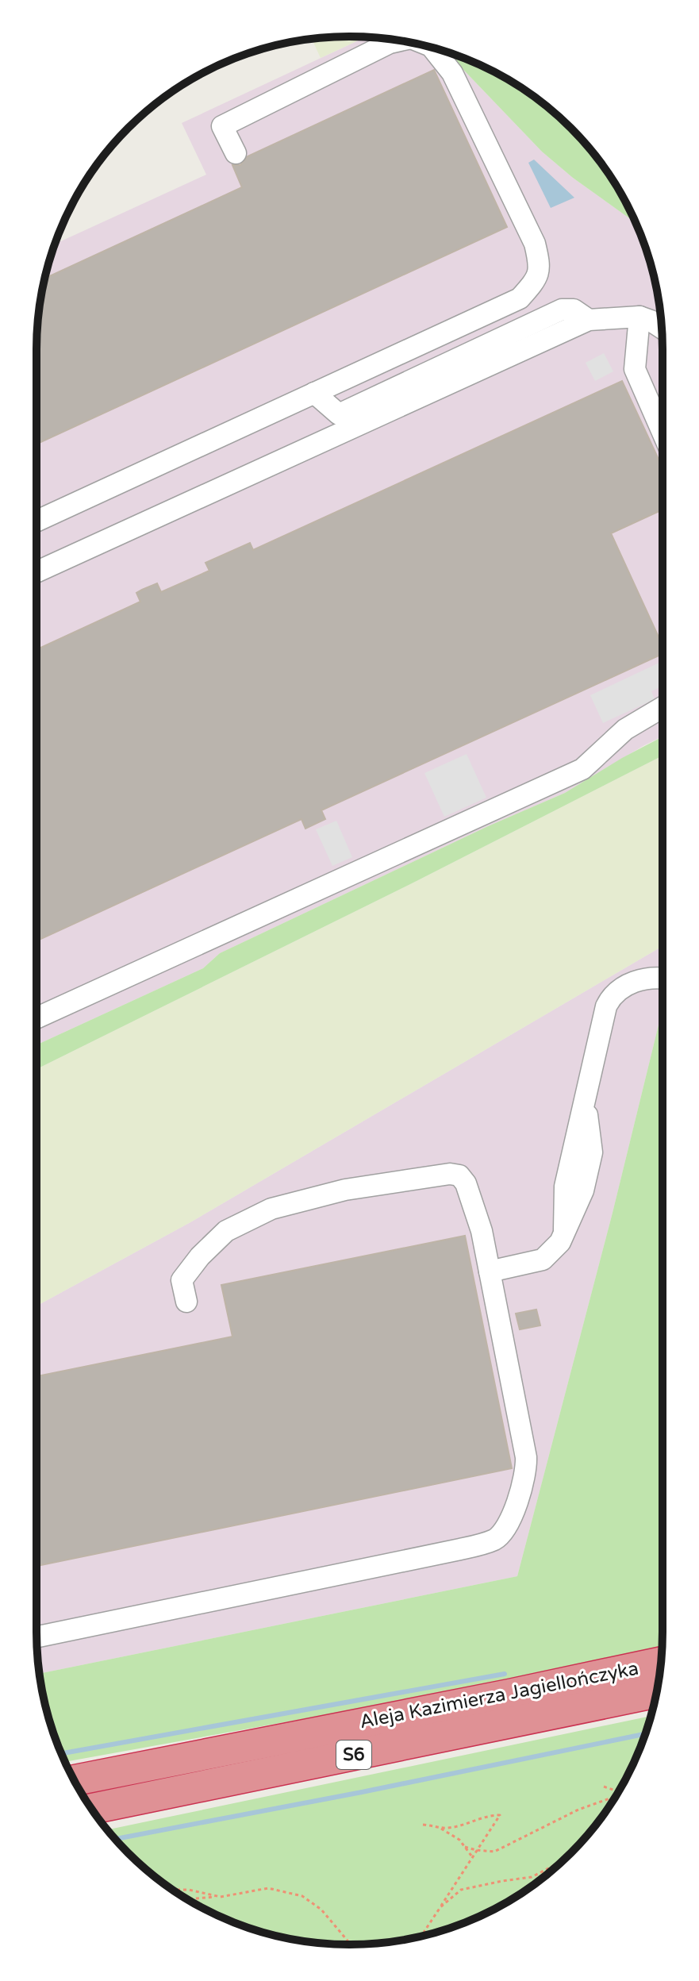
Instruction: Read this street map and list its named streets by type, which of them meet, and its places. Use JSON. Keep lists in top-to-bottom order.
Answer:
{
  "streets": {
    "highway": ["Aleja Kazimierza Jagiellończyka", "S6"]
  }
}
